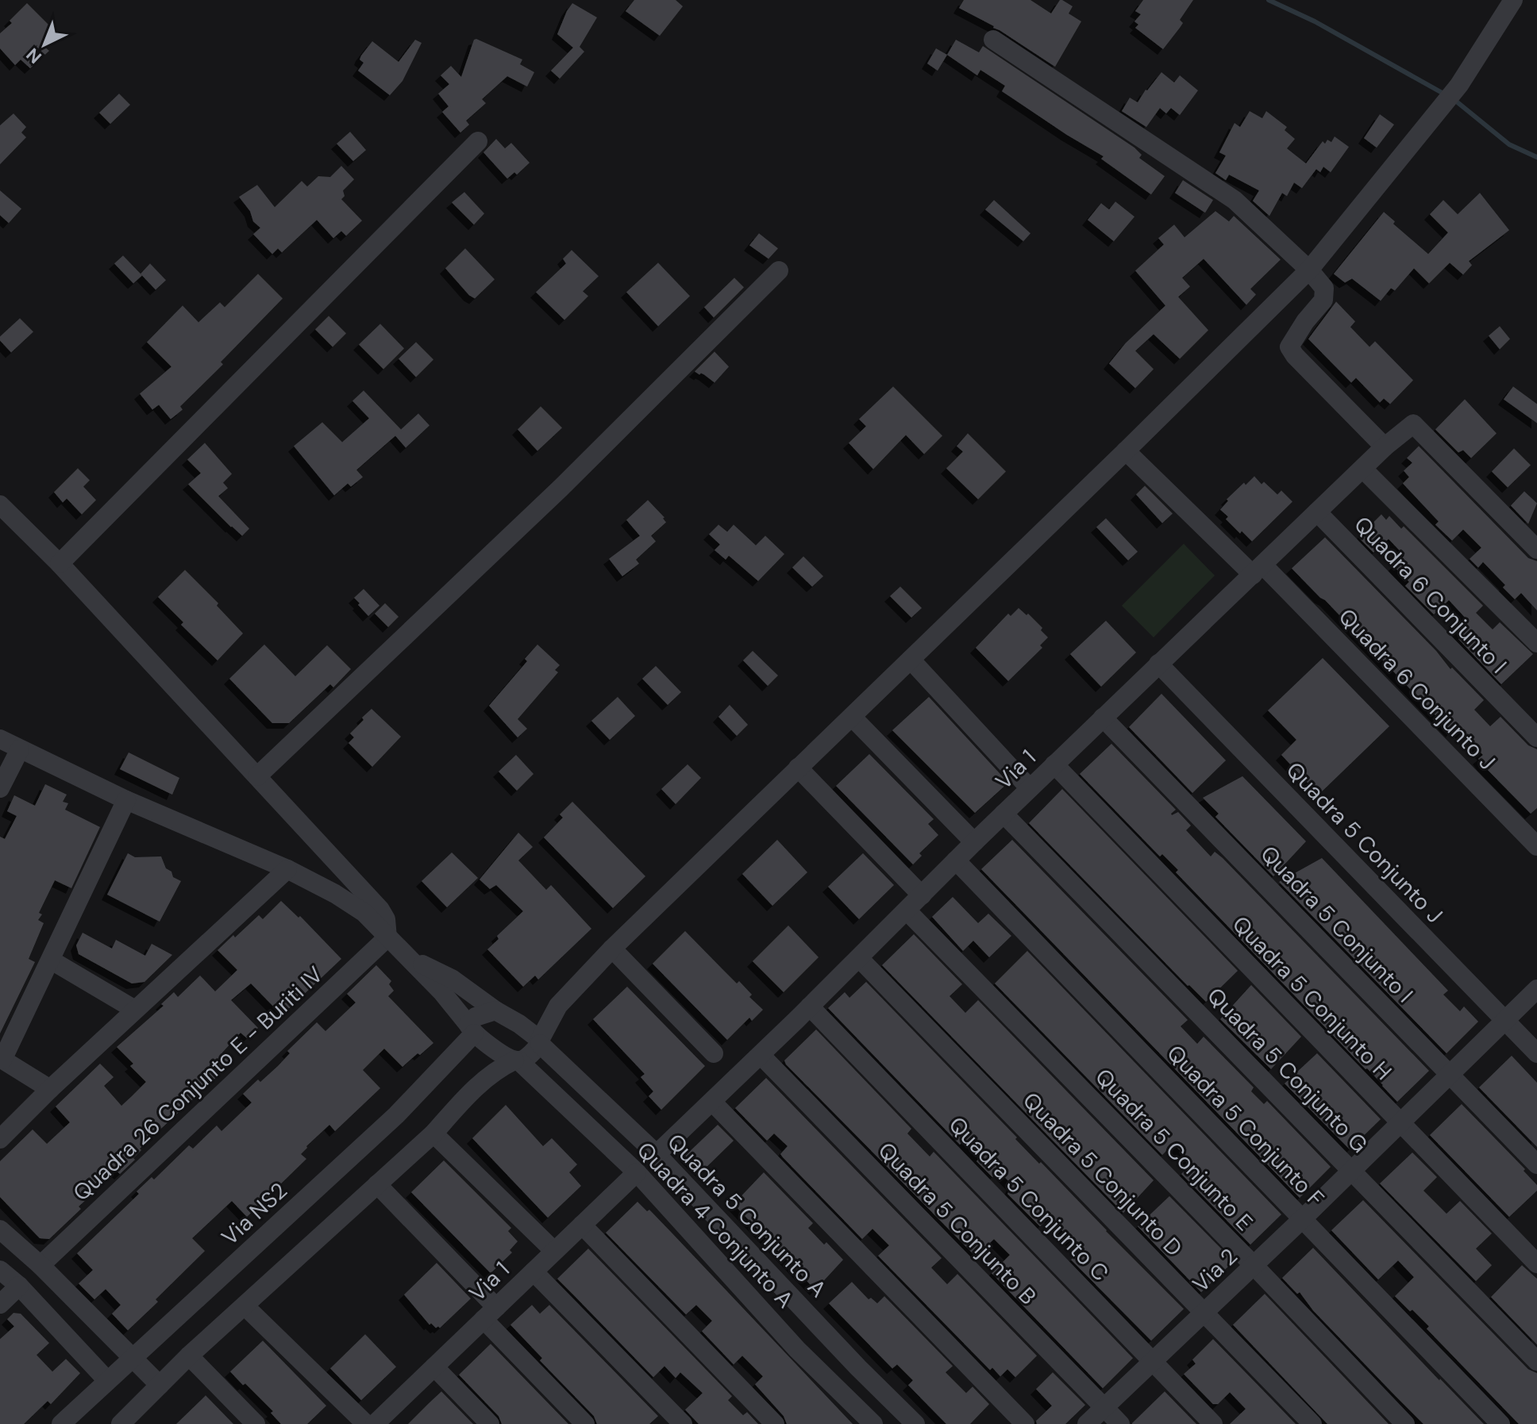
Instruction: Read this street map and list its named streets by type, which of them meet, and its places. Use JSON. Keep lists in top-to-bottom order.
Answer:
{
  "streets": {
    "street": [
      "Quadra 6 Conjunto I",
      "Quadra 6 Conjunto J",
      "Via 1",
      "Quadra 5 Conjunto J",
      "Quadra 5 Conjunto I",
      "Quadra 5 Conjunto H",
      "Quadra 5 Conjunto G",
      "Quadra 26 Conjunto E - Buriti IV",
      "Quadra 5 Conjunto F",
      "Quadra 5 Conjunto E",
      "Quadra 5 Conjunto D",
      "Quadra 5 Conjunto C",
      "Via NS2",
      "Quadra 5 Conjunto A",
      "Quadra 5 Conjunto B",
      "Quadra 4 Conjunto A",
      "Via 2"
    ]
  },
  "crossings": [
    ["Quadra 6 Conjunto I", "Via 1"],
    ["Quadra 6 Conjunto J", "Via 1"],
    ["Via 1", "Quadra 5 Conjunto J"],
    ["Via 1", "Quadra 5 Conjunto I"],
    ["Via 1", "Quadra 5 Conjunto H"],
    ["Via 1", "Quadra 5 Conjunto G"],
    ["Via 1", "Quadra 5 Conjunto F"],
    ["Via 1", "Quadra 5 Conjunto E"],
    ["Via 1", "Quadra 5 Conjunto D"],
    ["Via 1", "Quadra 5 Conjunto C"],
    ["Via 1", "Quadra 5 Conjunto A"],
    ["Via 1", "Quadra 5 Conjunto B"],
    ["Via 1", "Quadra 4 Conjunto A"],
    ["Quadra 5 Conjunto J", "Via 2"],
    ["Quadra 5 Conjunto I", "Via 2"],
    ["Quadra 5 Conjunto H", "Via 2"],
    ["Quadra 5 Conjunto G", "Via 2"],
    ["Quadra 26 Conjunto E - Buriti IV", "Quadra 4 Conjunto A"],
    ["Quadra 5 Conjunto F", "Via 2"],
    ["Quadra 5 Conjunto E", "Via 2"],
    ["Quadra 5 Conjunto D", "Via 2"],
    ["Quadra 5 Conjunto C", "Via 2"],
    ["Via NS2", "Quadra 5 Conjunto A"],
    ["Via NS2", "Quadra 4 Conjunto A"],
    ["Quadra 5 Conjunto A", "Quadra 4 Conjunto A"],
    ["Quadra 5 Conjunto B", "Via 2"]
  ],
  "north": "bottom left"
}
